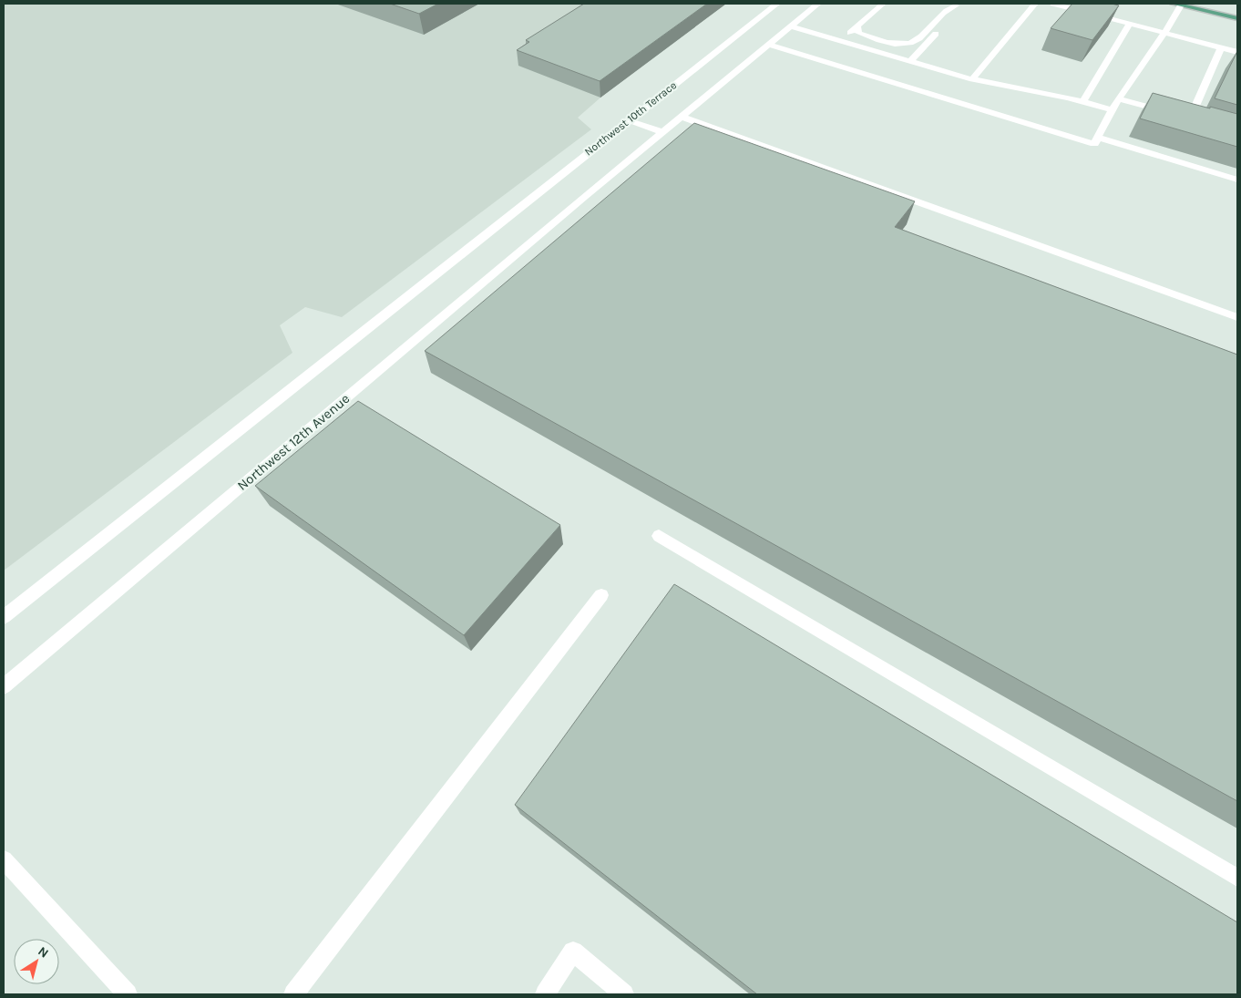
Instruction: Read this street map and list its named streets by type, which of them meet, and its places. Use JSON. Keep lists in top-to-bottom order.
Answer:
{
  "streets": {
    "street": ["Northwest 10th Terrace", "Northwest 12th Avenue"]
  },
  "north": "top right"
}
